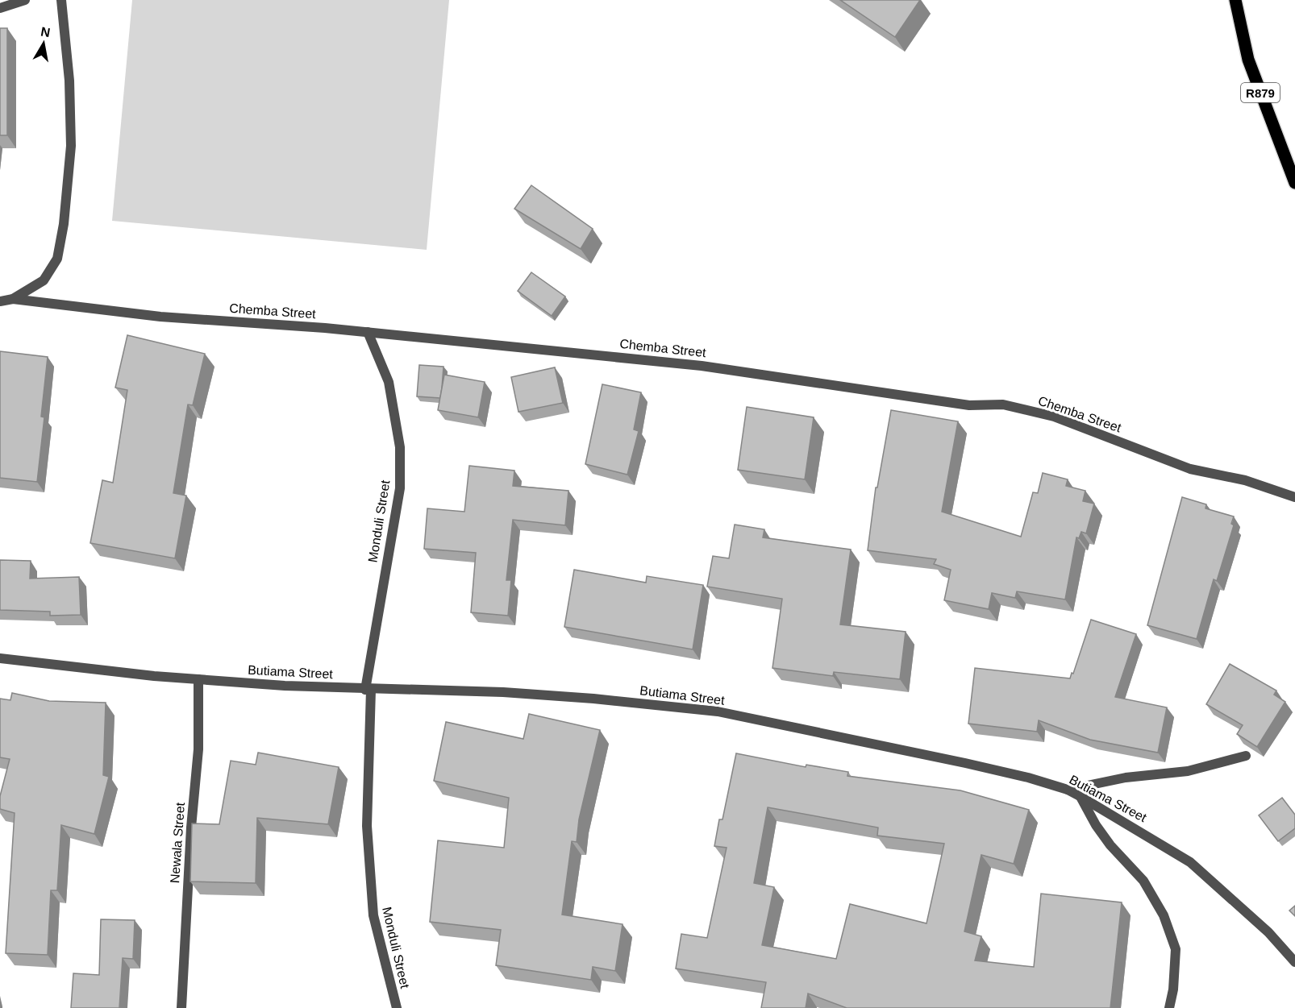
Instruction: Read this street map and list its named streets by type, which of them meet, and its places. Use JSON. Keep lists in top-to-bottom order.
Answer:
{
  "streets": {
    "main road": ["R879"],
    "street": [
      "Chemba Street",
      "Monduli Street",
      "Butiama Street",
      "Newala Street"
    ]
  },
  "crossings": [
    ["Chemba Street", "Monduli Street"],
    ["Monduli Street", "Butiama Street"],
    ["Butiama Street", "Newala Street"]
  ],
  "north": "top"
}
